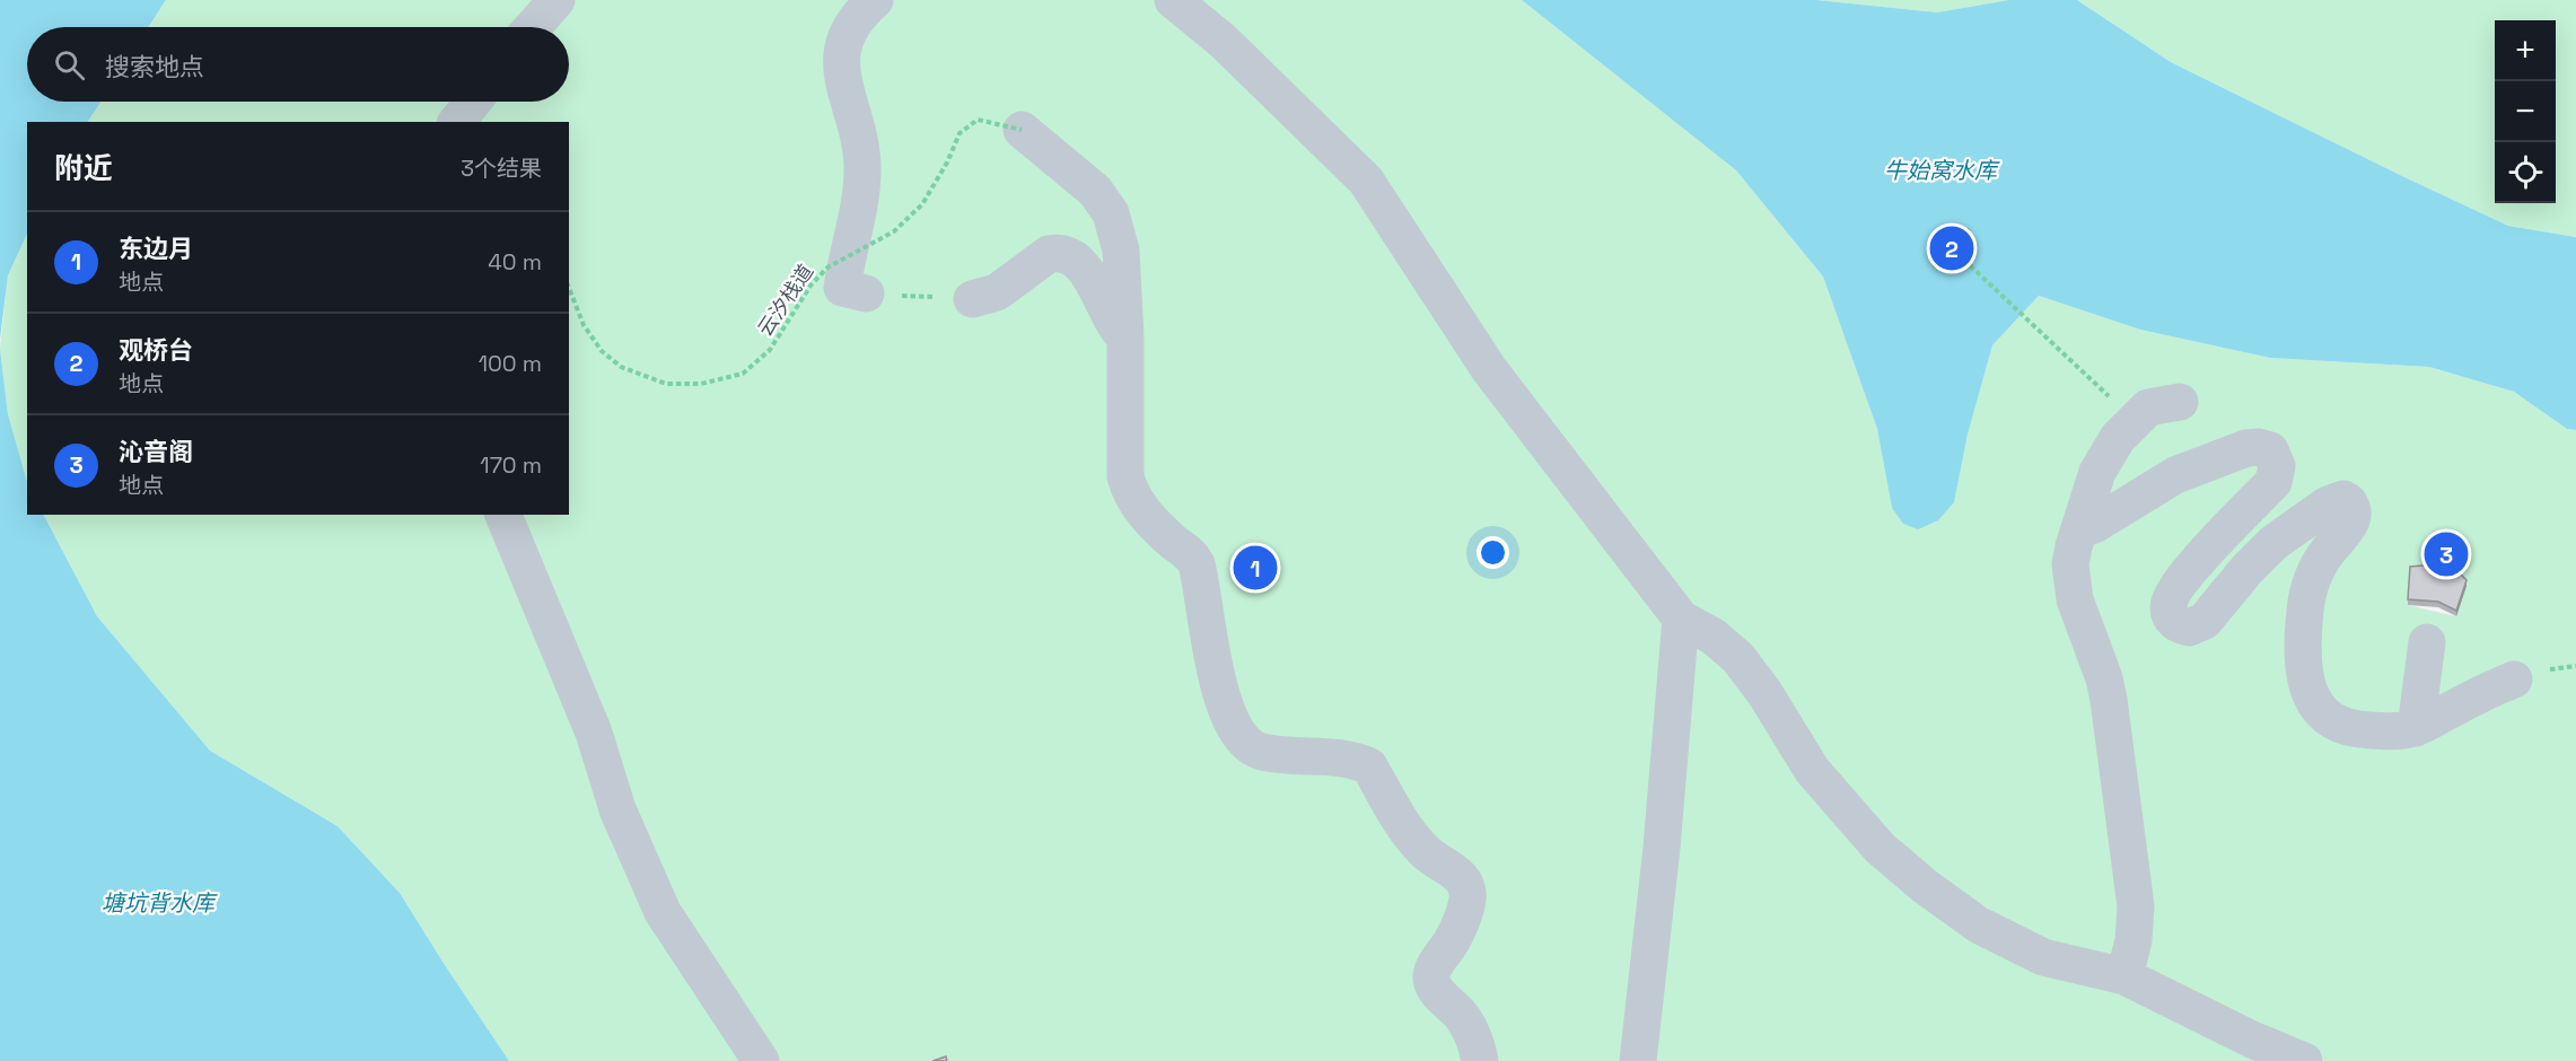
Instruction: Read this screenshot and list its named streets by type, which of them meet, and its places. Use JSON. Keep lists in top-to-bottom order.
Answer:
{
  "streets": {
    "path": ["云汐栈道"]
  },
  "water": ["牛始窝水库", "塘坑背水库"],
  "page": {
    "map_buttons": ["+", "−"],
    "search": "搜索地点",
    "heading": ["附近", "3个结果"],
    "list": [
      {
        "mark": "1",
        "name": "东边月",
        "note": "地点",
        "value": "40 m"
      },
      {
        "mark": "2",
        "name": "观桥台",
        "note": "地点",
        "value": "100 m"
      },
      {
        "mark": "3",
        "name": "沁音阁",
        "note": "地点",
        "value": "170 m"
      }
    ],
    "pins": ["2", "3", "1"]
  }
}
